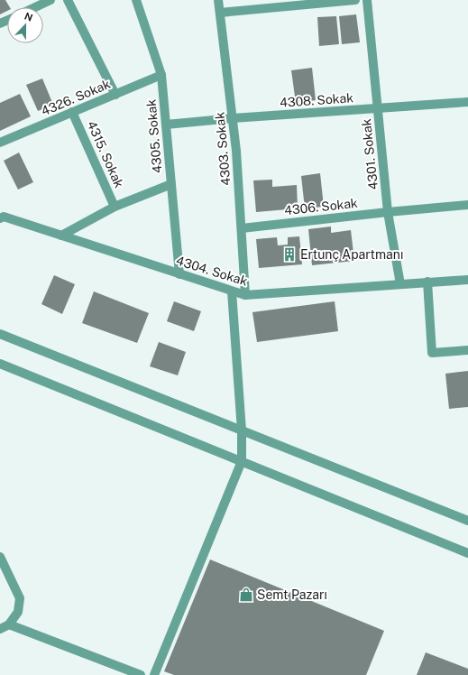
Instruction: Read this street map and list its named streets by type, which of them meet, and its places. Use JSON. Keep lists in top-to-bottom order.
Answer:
{
  "streets": {
    "street": [
      "4326. Sokak",
      "4308. Sokak",
      "4305. Sokak",
      "4303. Sokak",
      "4315. Sokak",
      "4301. Sokak",
      "4306. Sokak",
      "4304. Sokak"
    ]
  },
  "crossings": [
    ["4326. Sokak", "4305. Sokak"],
    ["4326. Sokak", "4315. Sokak"],
    ["4308. Sokak", "4305. Sokak"],
    ["4308. Sokak", "4303. Sokak"],
    ["4308. Sokak", "4301. Sokak"],
    ["4305. Sokak", "4304. Sokak"],
    ["4303. Sokak", "4306. Sokak"],
    ["4303. Sokak", "4304. Sokak"],
    ["4301. Sokak", "4306. Sokak"],
    ["4301. Sokak", "4304. Sokak"]
  ],
  "places": {
    "building": ["Ertunç Apartmanı"],
    "shop": ["Semt Pazarı"]
  },
  "north": "top"
}
